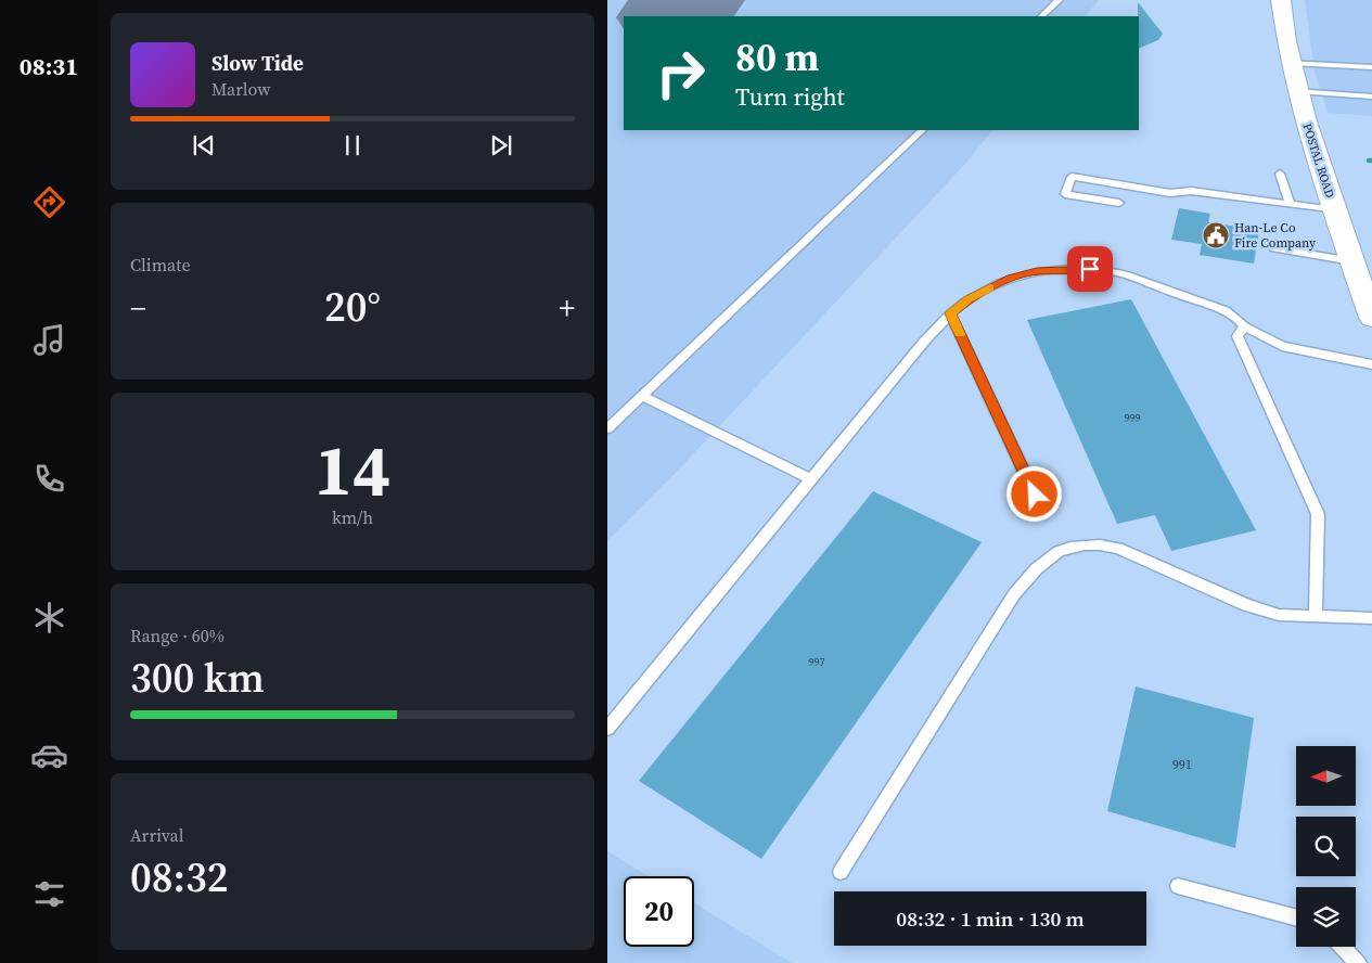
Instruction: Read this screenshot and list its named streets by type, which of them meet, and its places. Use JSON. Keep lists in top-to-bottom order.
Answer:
{
  "streets": {
    "street": ["POSTAL ROAD"]
  },
  "places": {
    "public building": ["Han-Le Co Fire Company"]
  },
  "house_numbers": ["999", "997", "991"],
  "north": "left",
  "page": {
    "tabs": "08:31",
    "turn": ["80 m", "Turn right"],
    "song": ["Slow Tide", "Marlow"],
    "tile": [
      "Climate",
      ["14", "km/h"],
      ["Range · 60%", "300 km"],
      ["Arrival", "08:32"]
    ],
    "heat": ["−", "20°", "+"],
    "limit": "20",
    "trip": "08:32 · 1 min · 130 m"
  }
}
